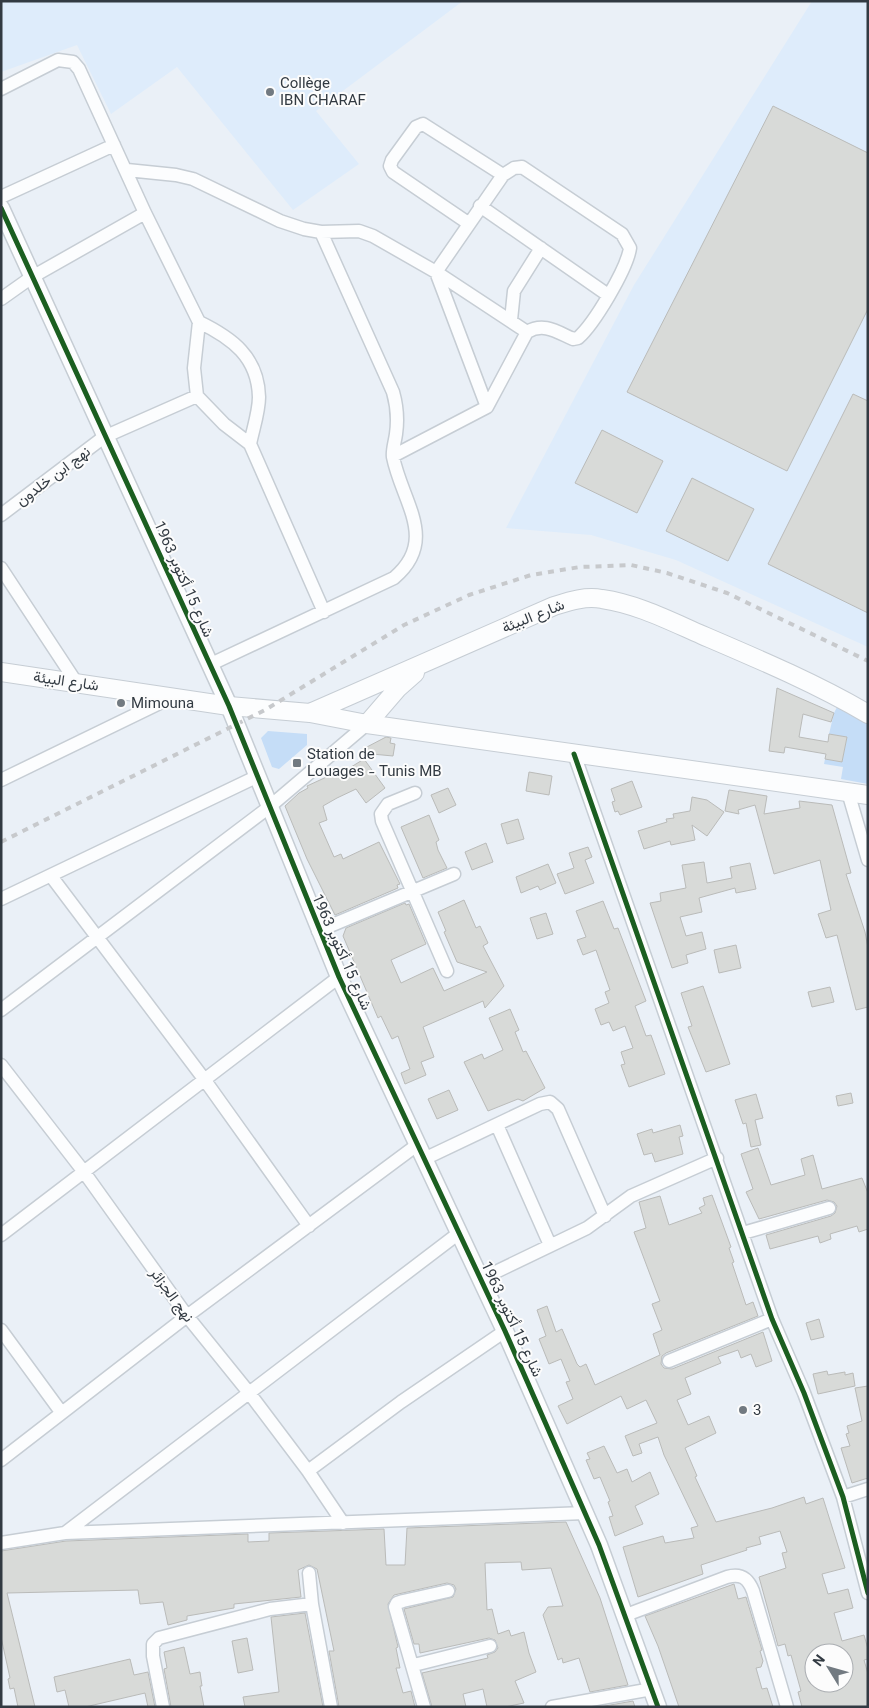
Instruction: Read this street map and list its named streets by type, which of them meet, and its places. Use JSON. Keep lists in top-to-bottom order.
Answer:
{
  "streets": {
    "main road": ["شارع البيئة"],
    "street": ["نهج ابن خلدون", "شارع 15 أكتوبر 1963", "نهج الجزائر"]
  },
  "crossings": [
    ["نهج ابن خلدون", "شارع 15 أكتوبر 1963"],
    ["شارع 15 أكتوبر 1963", "شارع البيئة"]
  ],
  "places": {
    "other": ["Collège IBN CHARAF", "Mimouna", "3"],
    "transit": ["Station de Louages - Tunis MB"]
  },
  "north": "top left"
}
